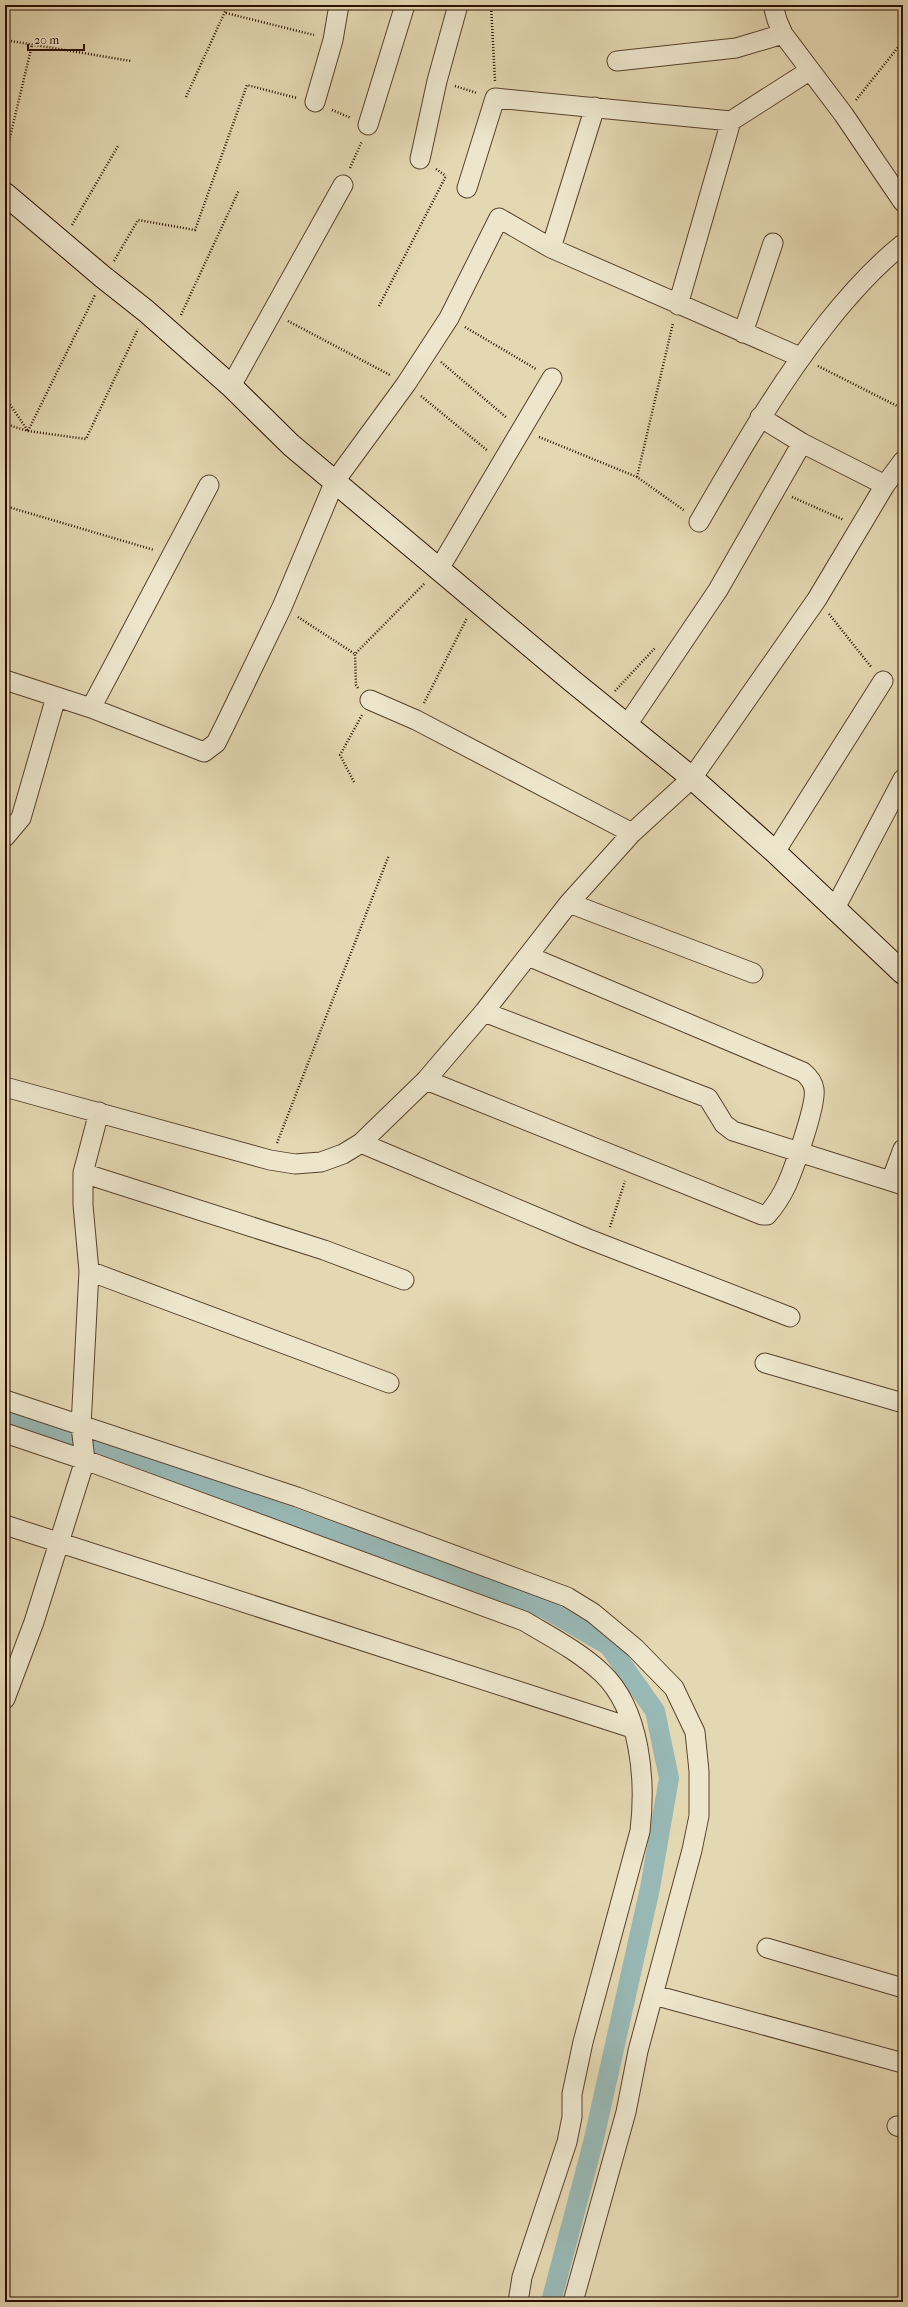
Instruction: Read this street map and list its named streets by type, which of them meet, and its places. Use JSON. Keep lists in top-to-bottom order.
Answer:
{
  "scale_bar": "20 m"
}
